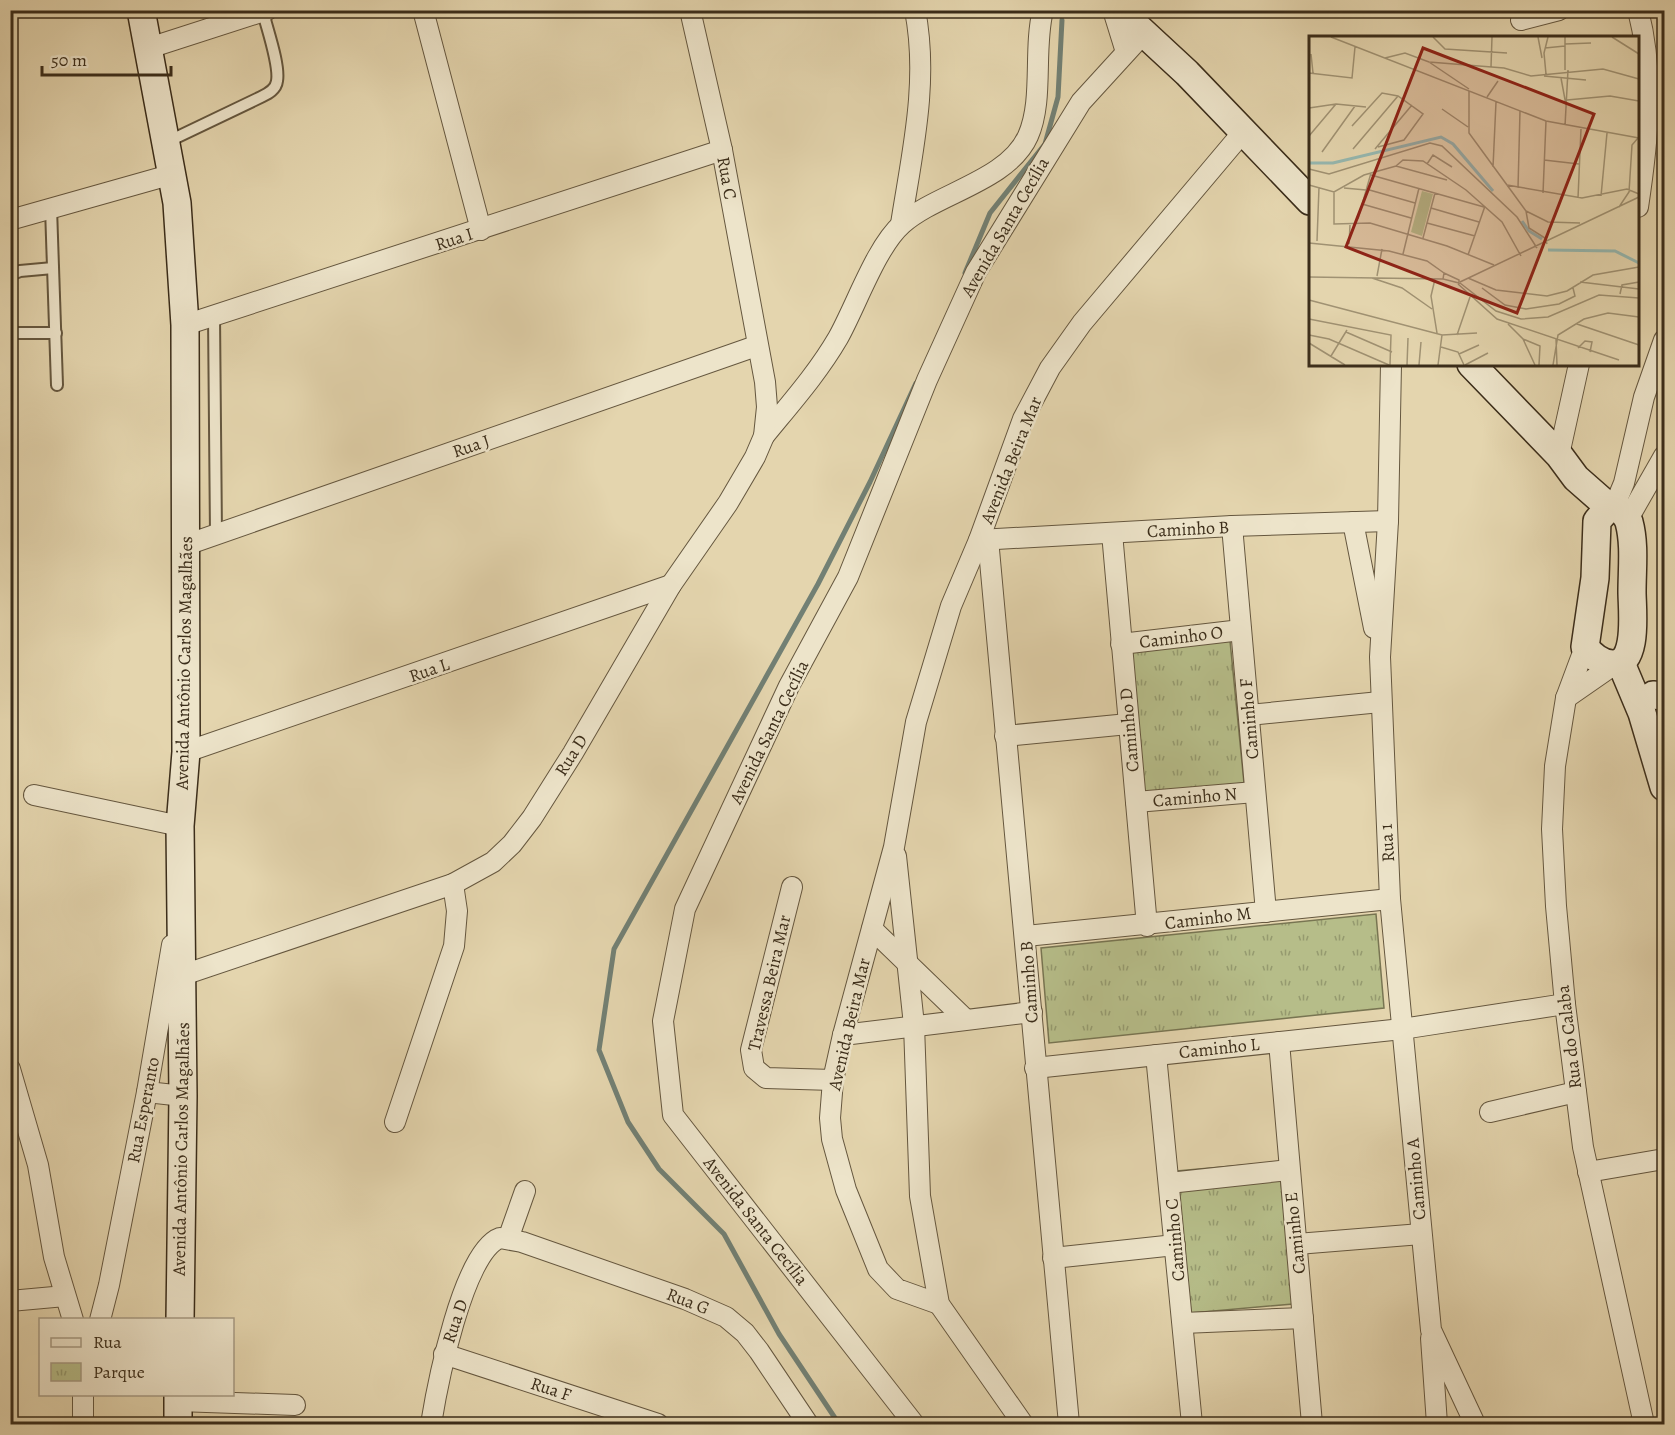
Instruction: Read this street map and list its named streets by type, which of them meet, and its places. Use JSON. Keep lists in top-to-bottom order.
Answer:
{
  "streets": {
    "street": [
      "Rua C",
      "Avenida Santa Cecília",
      "Rua I",
      "Rua J",
      "Avenida Beira Mar",
      "Caminho B",
      "Caminho O",
      "Avenida Antônio Carlos Magalhães",
      "Rua L",
      "Caminho F",
      "Caminho D",
      "Rua D",
      "Caminho N",
      "Rua 1",
      "Caminho M",
      "Travessa Beira Mar",
      "Rua do Calaba",
      "Caminho L",
      "Rua Esperanto",
      "Caminho A",
      "Caminho E",
      "Caminho C",
      "Rua G",
      "Rua F"
    ]
  },
  "crossings": [
    ["Rua C", "Rua I"],
    ["Rua C", "Rua J"],
    ["Rua C", "Rua D"],
    ["Rua I", "Avenida Antônio Carlos Magalhães"],
    ["Rua J", "Avenida Antônio Carlos Magalhães"],
    ["Rua J", "Rua D"],
    ["Avenida Beira Mar", "Caminho B"],
    ["Avenida Beira Mar", "Travessa Beira Mar"],
    ["Caminho B", "Caminho F"],
    ["Caminho B", "Caminho D"],
    ["Caminho B", "Rua 1"],
    ["Caminho B", "Caminho M"],
    ["Caminho B", "Caminho L"],
    ["Caminho O", "Caminho F"],
    ["Caminho O", "Caminho D"],
    ["Avenida Antônio Carlos Magalhães", "Rua L"],
    ["Avenida Antônio Carlos Magalhães", "Rua D"],
    ["Avenida Antônio Carlos Magalhães", "Rua Esperanto"],
    ["Rua L", "Rua D"],
    ["Caminho F", "Caminho N"],
    ["Caminho F", "Caminho M"],
    ["Caminho D", "Caminho N"],
    ["Caminho D", "Caminho M"],
    ["Rua D", "Rua G"],
    ["Rua D", "Rua F"],
    ["Rua 1", "Caminho M"],
    ["Rua 1", "Caminho L"],
    ["Rua 1", "Caminho A"],
    ["Rua do Calaba", "Caminho L"],
    ["Caminho L", "Caminho A"],
    ["Caminho L", "Caminho E"],
    ["Caminho L", "Caminho C"]
  ],
  "legend": ["Rua", "Parque"],
  "scale_bar": "50 m"
}
